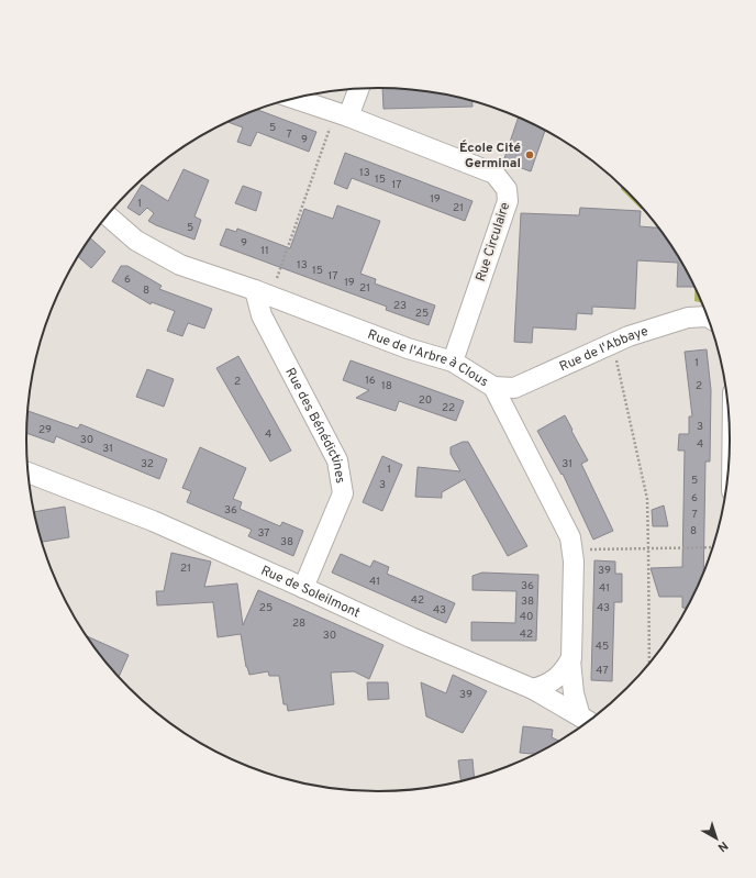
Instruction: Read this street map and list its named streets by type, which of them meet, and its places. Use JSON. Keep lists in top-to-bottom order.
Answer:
{
  "streets": {
    "street": [
      "Rue Circulaire",
      "Rue de l'Abbaye",
      "Rue de l'Arbre à Clous",
      "Rue des Bénédictines",
      "Rue de Soleilmont"
    ]
  },
  "crossings": [
    ["Rue Circulaire", "Rue de l'Arbre à Clous"],
    ["Rue de l'Abbaye", "Rue de l'Arbre à Clous"],
    ["Rue de l'Arbre à Clous", "Rue des Bénédictines"],
    ["Rue de l'Arbre à Clous", "Rue de Soleilmont"],
    ["Rue des Bénédictines", "Rue de Soleilmont"]
  ],
  "places": ["École Cité Germinal"],
  "house_numbers": [
    "5",
    "7",
    "9",
    "13",
    "15",
    "17",
    "19",
    "1",
    "21",
    "5",
    "9",
    "11",
    "13",
    "15",
    "17",
    "6",
    "19",
    "21",
    "8",
    "23",
    "25",
    "1",
    "16",
    "2",
    "18",
    "2",
    "20",
    "22",
    "3",
    "29",
    "4",
    "30",
    "4",
    "31",
    "32",
    "31",
    "1",
    "5",
    "3",
    "6",
    "36",
    "7",
    "8",
    "37",
    "38",
    "21",
    "39",
    "41",
    "36",
    "41",
    "42",
    "38",
    "25",
    "43",
    "43",
    "40",
    "28",
    "42",
    "30",
    "45",
    "47",
    "39"
  ],
  "north": "bottom right"
}
